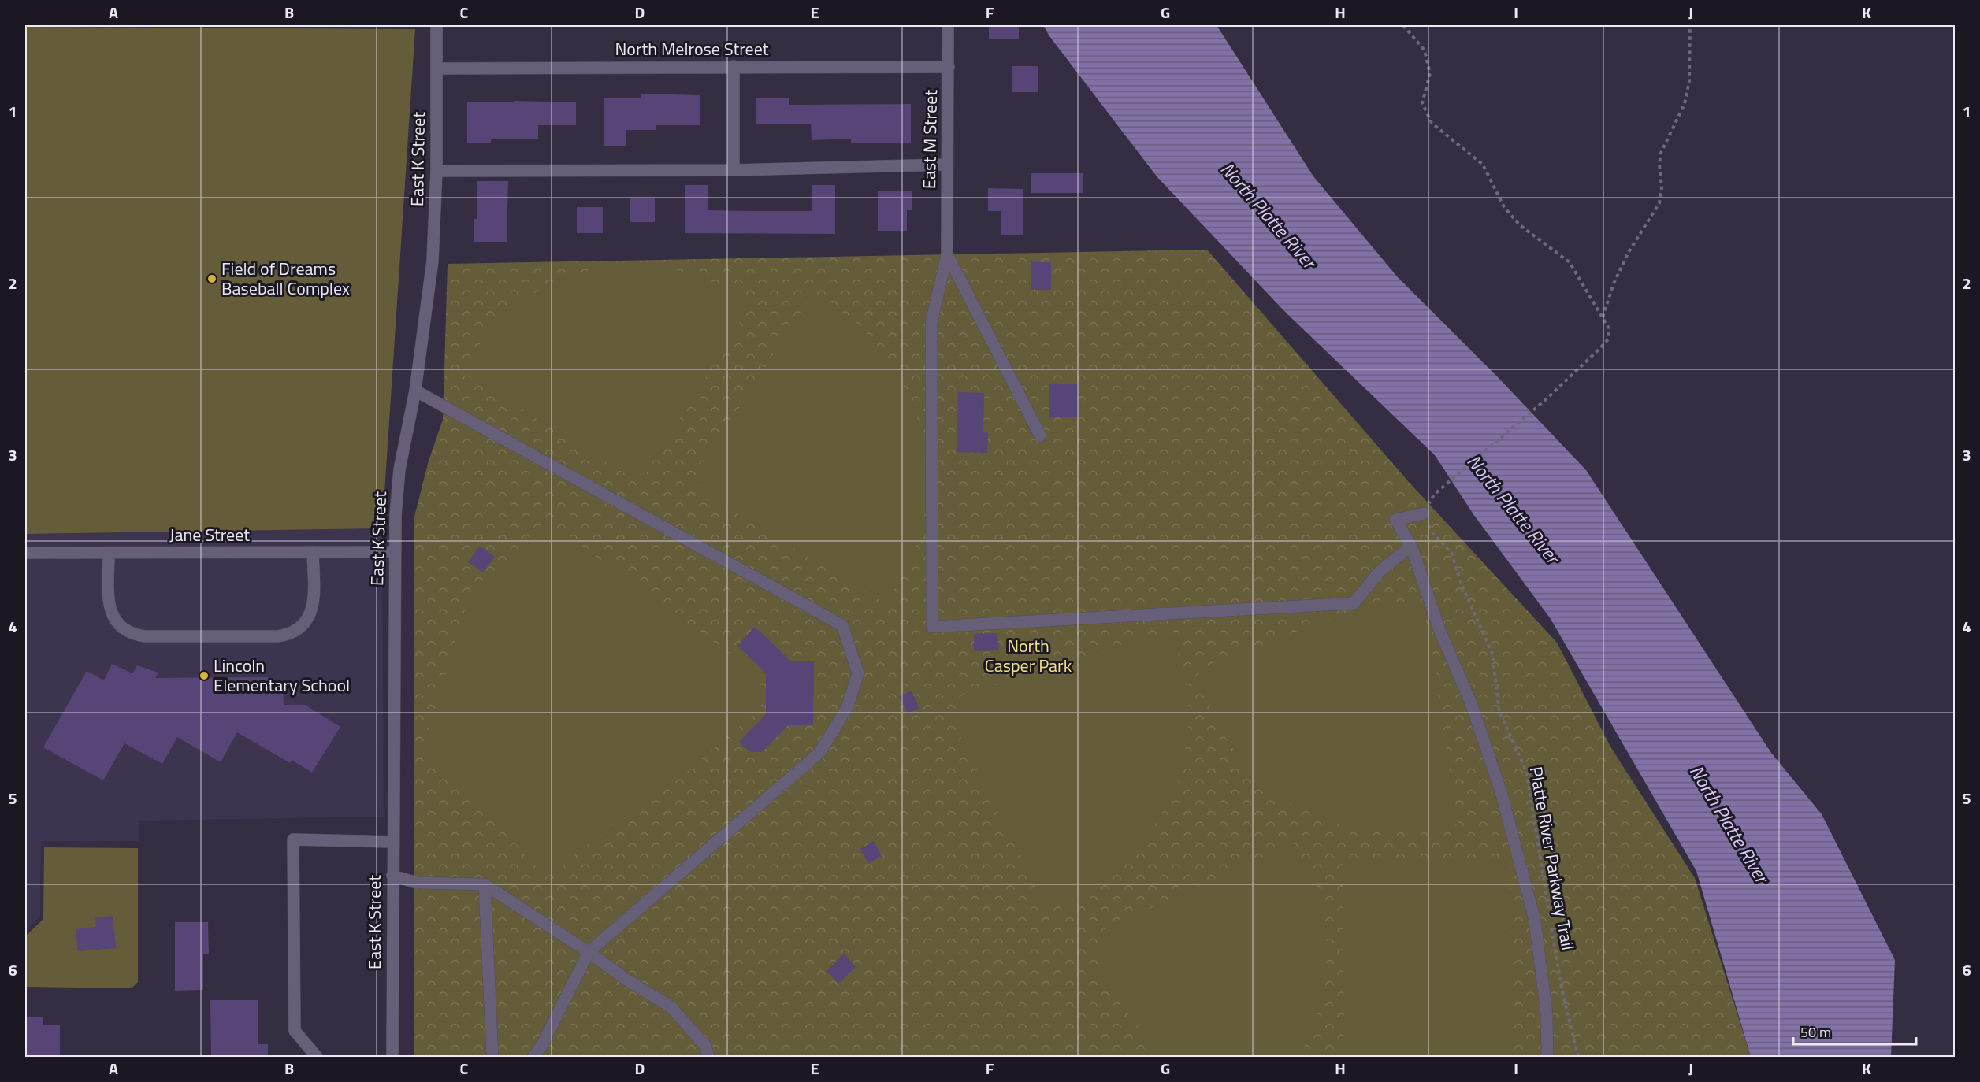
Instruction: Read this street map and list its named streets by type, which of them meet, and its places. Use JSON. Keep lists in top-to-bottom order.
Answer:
{
  "streets": {
    "street": [
      "North Melrose Street",
      "East M Street",
      "East K Street",
      "Jane Street"
    ],
    "path": ["Platte River Parkway Trail"]
  },
  "crossings": [
    ["North Melrose Street", "East M Street"],
    ["North Melrose Street", "East K Street"],
    ["East K Street", "Jane Street"]
  ],
  "water": ["North Platte River"],
  "parks": ["North Casper Park"],
  "places": ["Field of Dreams Baseball Complex", "Lincoln Elementary School"],
  "scale_bar": "50 m",
  "grid": {
    "columns": [
      "A",
      "B",
      "C",
      "D",
      "E",
      "F",
      "G",
      "H",
      "I",
      "J",
      "K"
    ],
    "rows": [
      "1",
      "2",
      "3",
      "4",
      "5",
      "6"
    ]
  }
}
